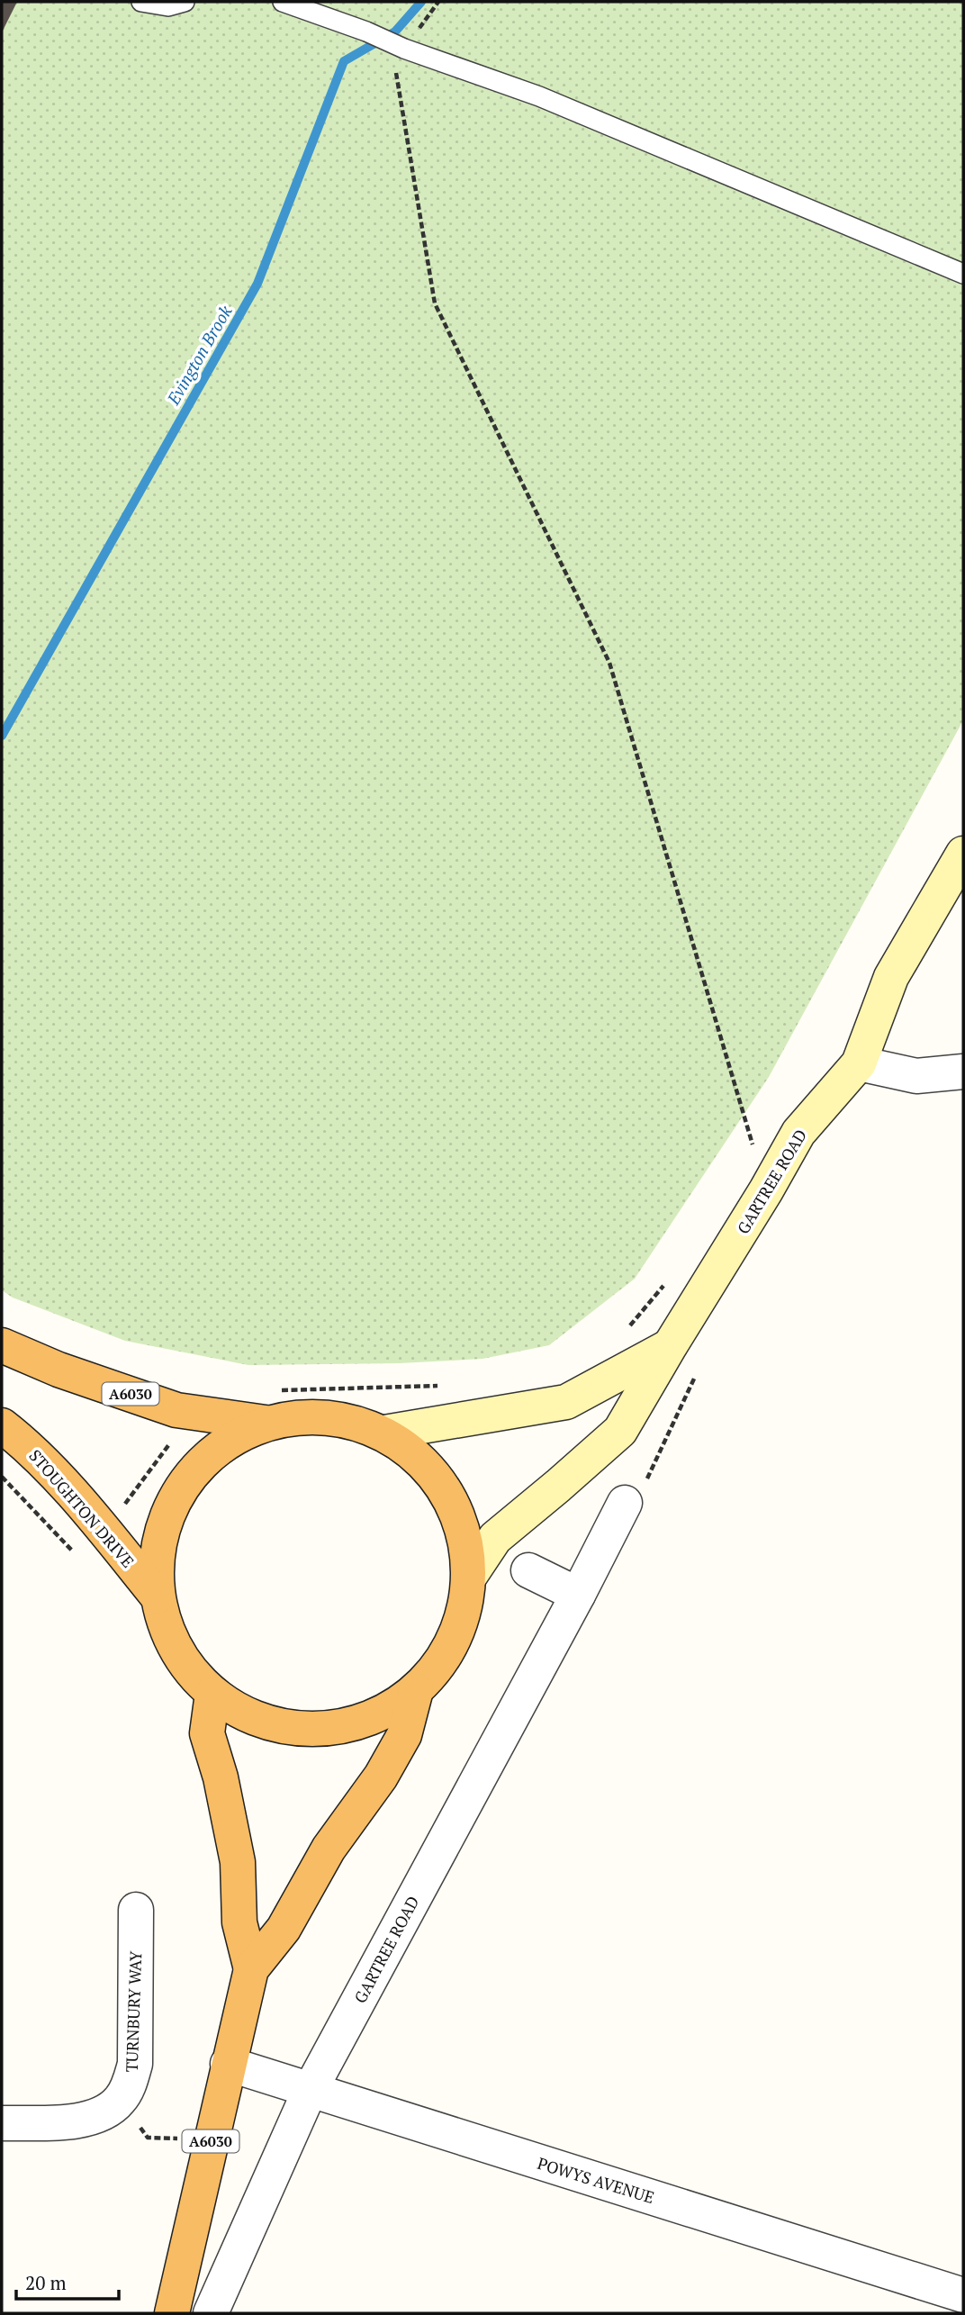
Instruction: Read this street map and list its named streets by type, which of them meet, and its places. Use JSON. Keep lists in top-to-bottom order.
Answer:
{
  "streets": {
    "highway": ["A6030", "STOUGHTON DRIVE"],
    "main road": ["GARTREE ROAD"],
    "street": ["TURNBURY WAY", "POWYS AVENUE"]
  },
  "crossings": [
    ["GARTREE ROAD", "POWYS AVENUE"],
    ["A6030", "POWYS AVENUE"]
  ],
  "water": ["Evington Brook"],
  "scale_bar": "20 m"
}
